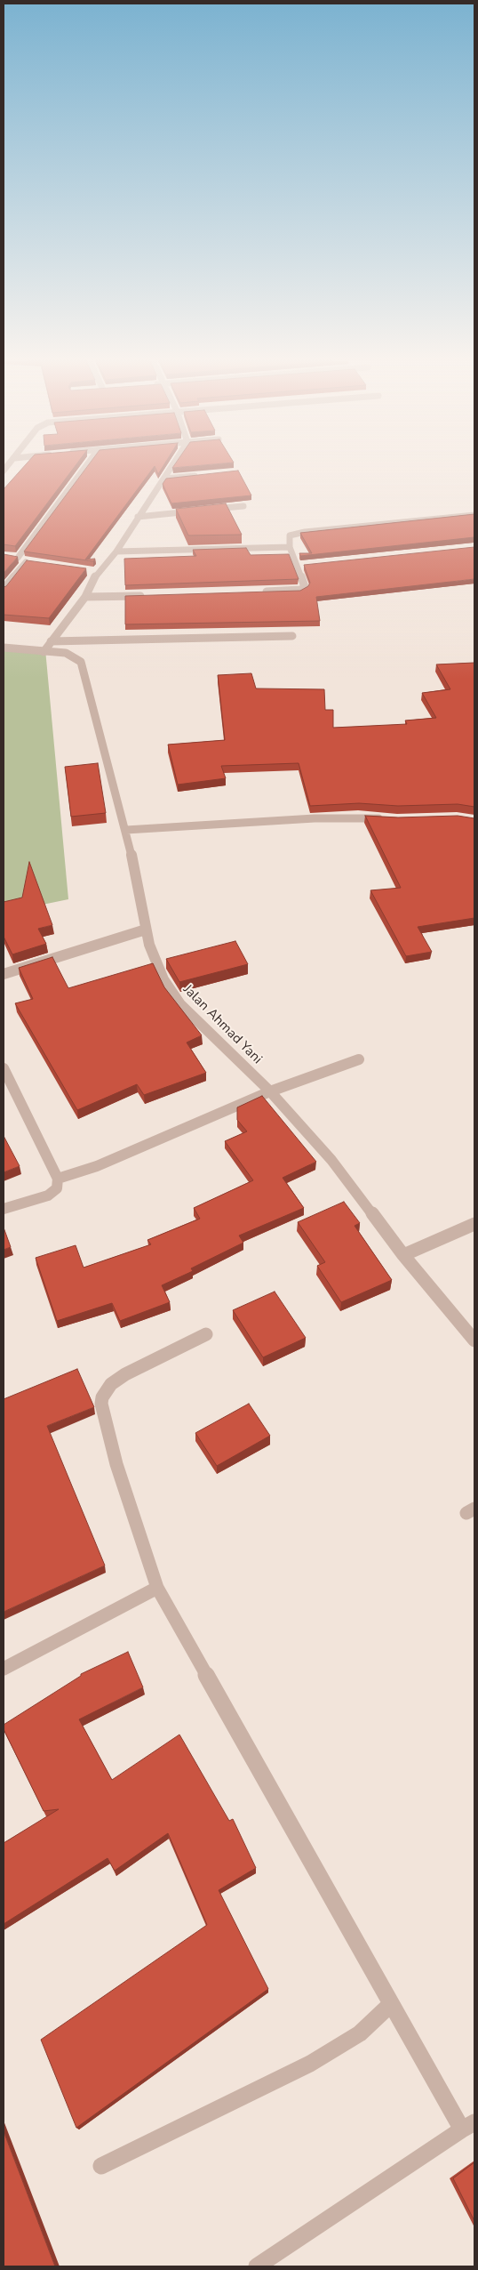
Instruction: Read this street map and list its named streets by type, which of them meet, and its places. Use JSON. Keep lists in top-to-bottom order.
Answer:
{
  "streets": {
    "street": ["Jalan Ahmad Yani"]
  }
}
